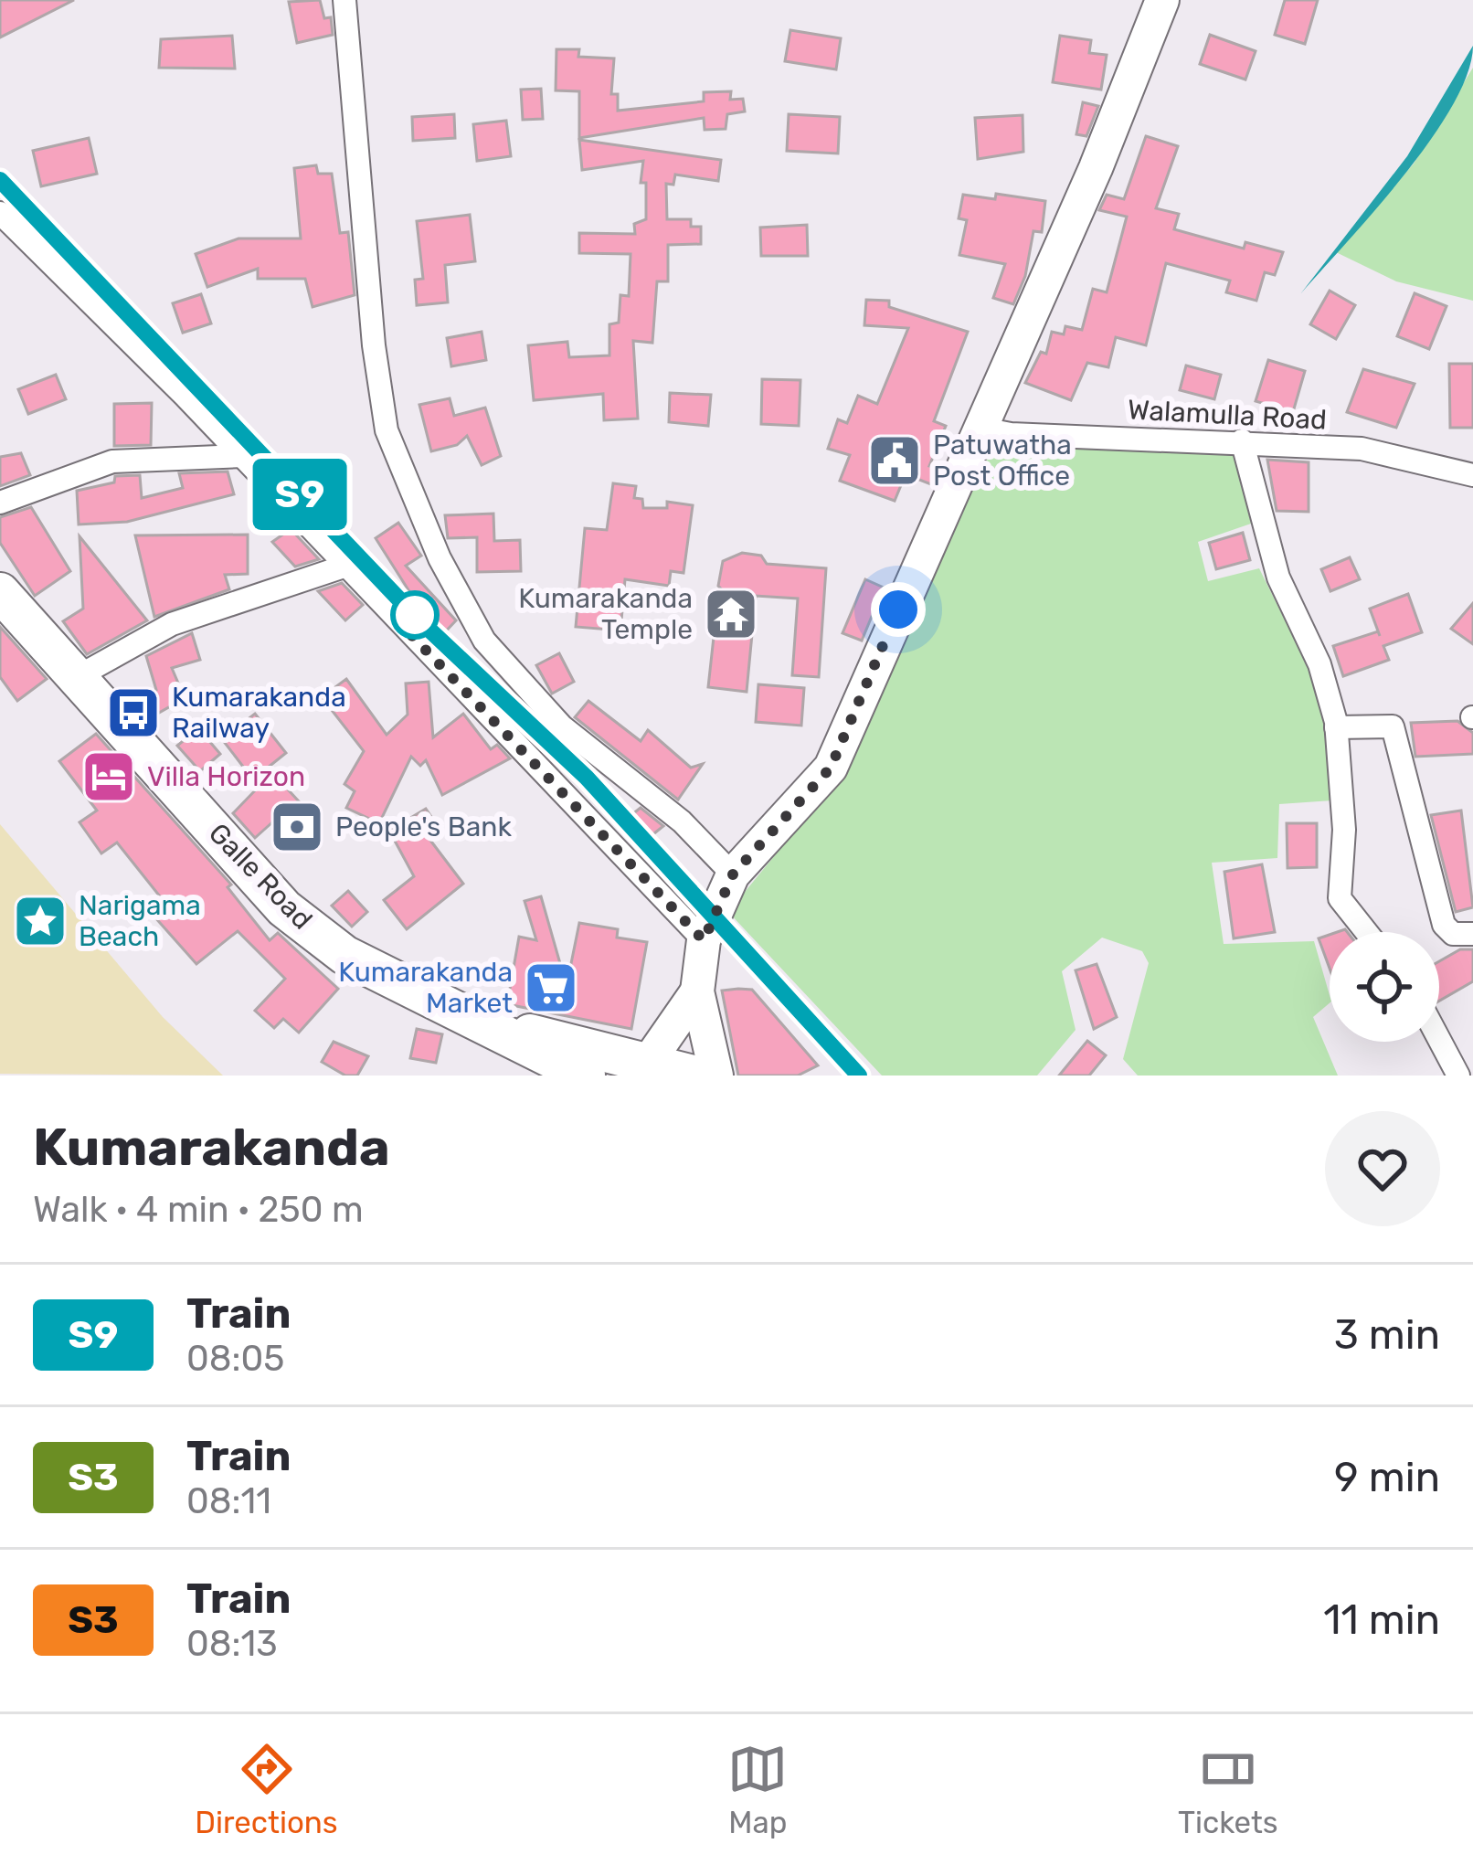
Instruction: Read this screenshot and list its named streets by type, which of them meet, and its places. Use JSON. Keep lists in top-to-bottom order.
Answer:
{
  "streets": {
    "highway": ["Galle Road"],
    "street": ["Walamulla Road"]
  },
  "places": {
    "public building": ["Patuwatha Post Office"],
    "temple": ["Kumarakanda Temple"],
    "bus stop": ["Kumarakanda Railway"],
    "hotel": ["Villa Horizon"],
    "bank": ["People's Bank"],
    "place": ["Narigama Beach"],
    "supermarket": ["Kumarakanda Market"]
  },
  "page": {
    "on_map": "S9",
    "heading": ["Kumarakanda", "Walk · 4 min · 250 m"],
    "list": [
      {
        "mark": "S9",
        "name": "Train",
        "note": "08:05",
        "value": "3 min"
      },
      {
        "mark": "S3",
        "name": "Train",
        "note": "08:11",
        "value": "9 min"
      },
      {
        "mark": "S3",
        "name": "Train",
        "note": "08:13",
        "value": "11 min"
      }
    ],
    "tabs": ["Directions", "Map", "Tickets"]
  }
}
